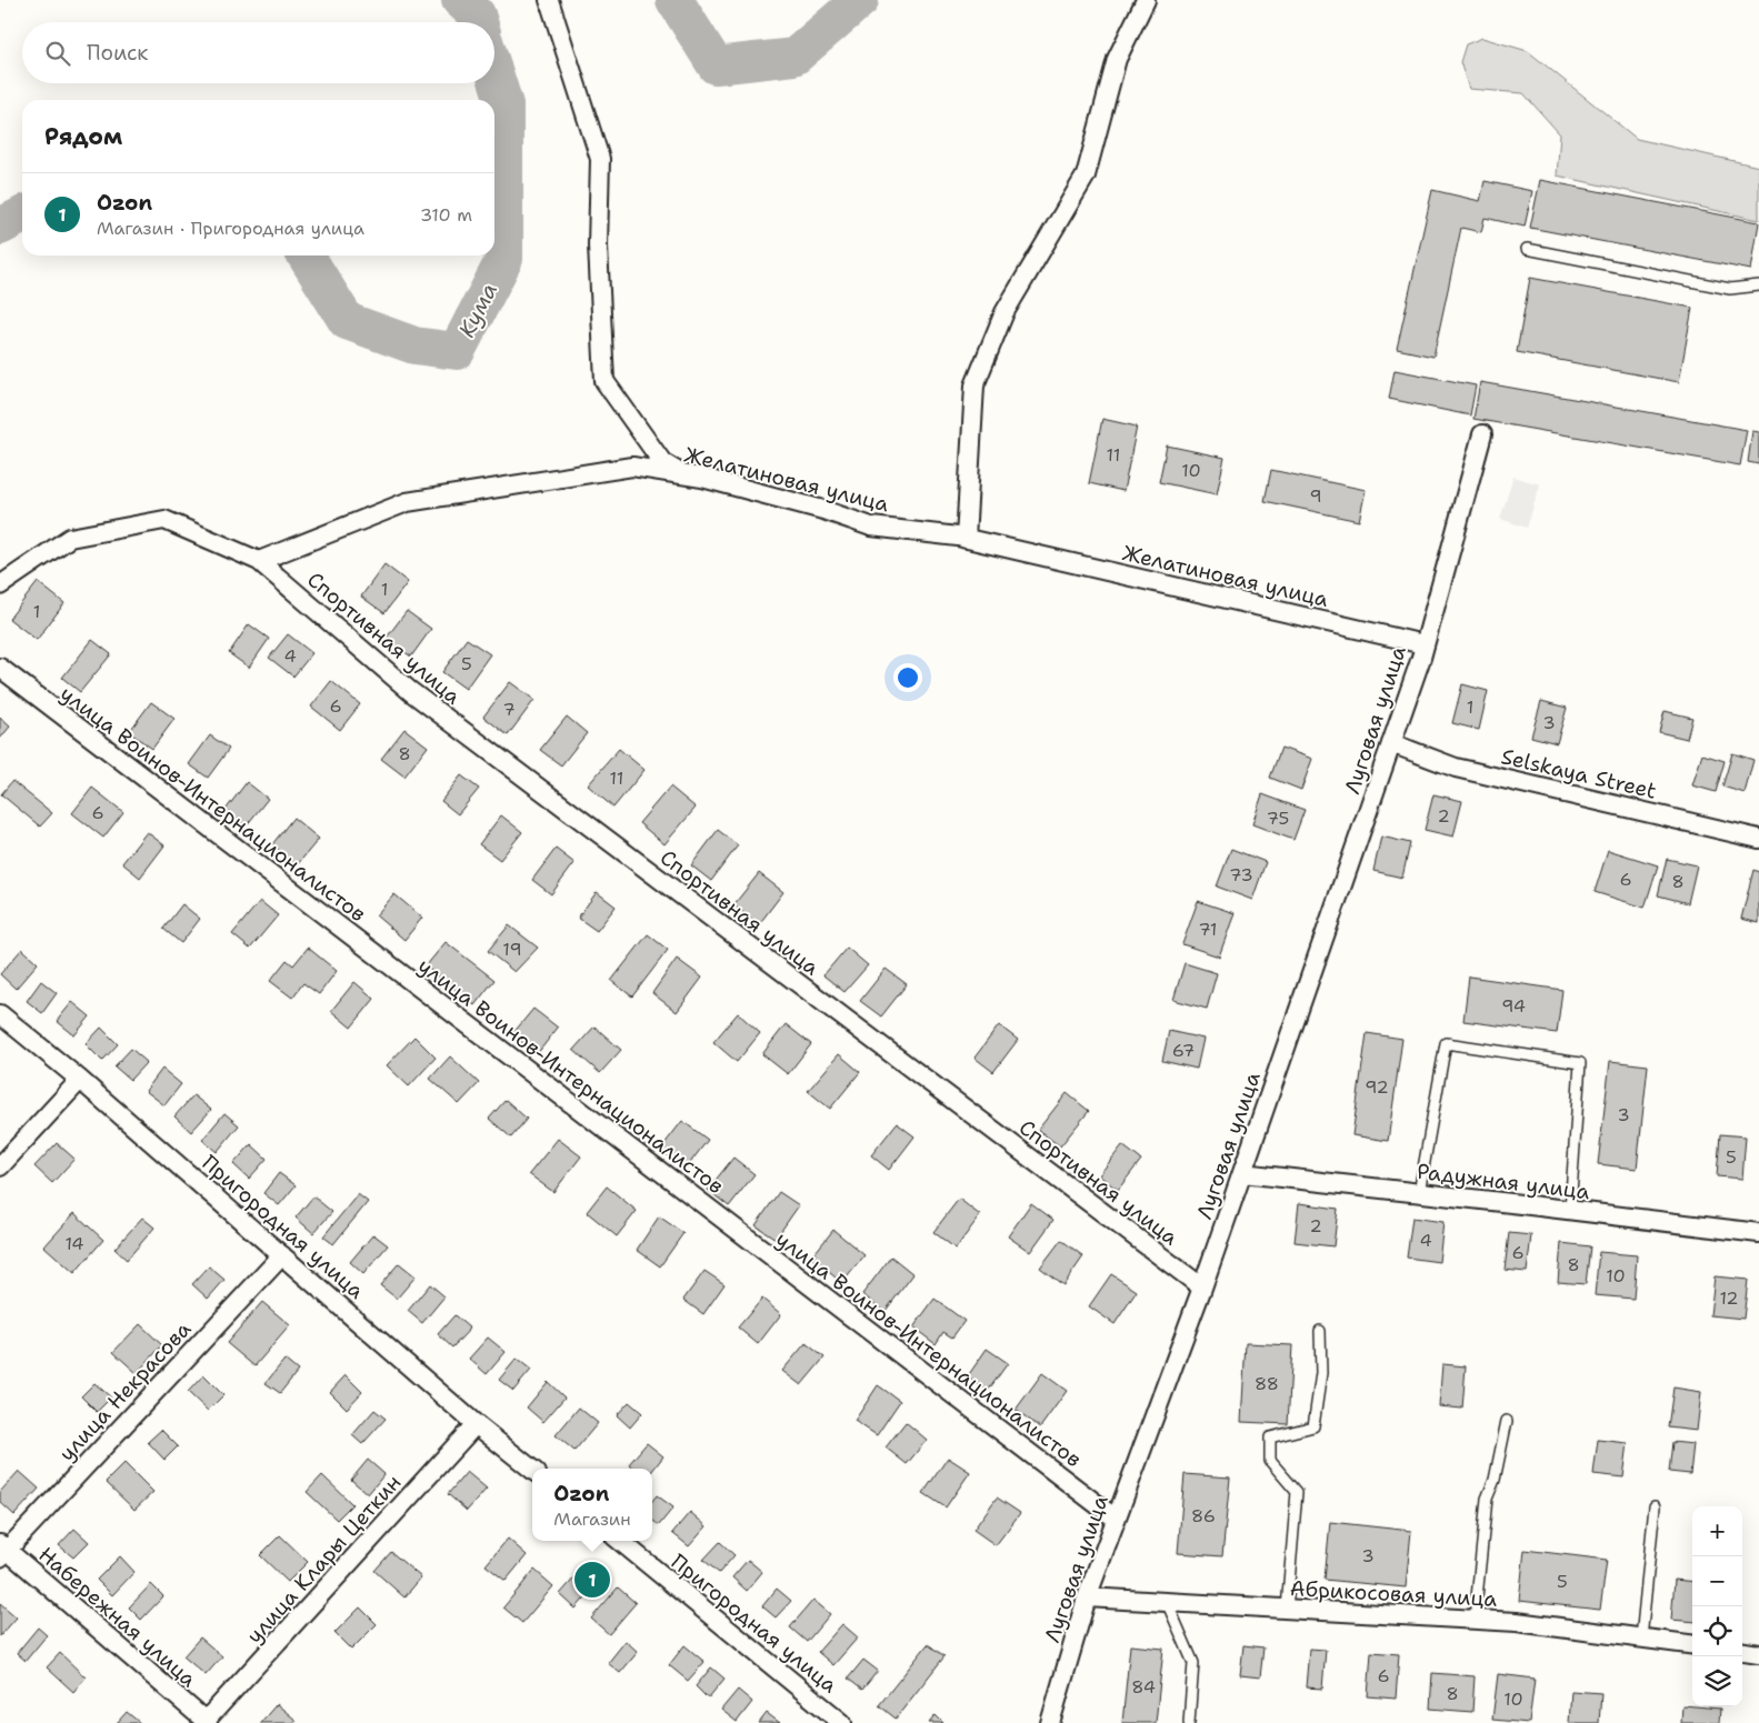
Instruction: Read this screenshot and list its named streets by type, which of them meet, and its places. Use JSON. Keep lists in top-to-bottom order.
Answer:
{
  "streets": {
    "street": [
      "Желатиновая улица",
      "Спортивная улица",
      "Луговая улица",
      "Selskaya Street",
      "улица Воинов-Интернационалистов",
      "Радужная улица",
      "Пригородная улица",
      "улица Некрасова",
      "улица Клары Цеткин",
      "Абрикосовая улица",
      "Набережная улица"
    ]
  },
  "crossings": [
    ["Желатиновая улица", "Спортивная улица"],
    ["Желатиновая улица", "Луговая улица"],
    ["Спортивная улица", "Луговая улица"],
    ["Луговая улица", "Selskaya Street"],
    ["Луговая улица", "улица Воинов-Интернационалистов"],
    ["Луговая улица", "Радужная улица"],
    ["Луговая улица", "Абрикосовая улица"],
    ["Пригородная улица", "улица Некрасова"],
    ["Пригородная улица", "улица Клары Цеткин"],
    ["улица Некрасова", "Набережная улица"],
    ["улица Клары Цеткин", "Набережная улица"]
  ],
  "water": ["Кума"],
  "house_numbers": [
    "11",
    "10",
    "9",
    "1",
    "1",
    "4",
    "5",
    "6",
    "1",
    "7",
    "3",
    "8",
    "11",
    "6",
    "2",
    "75",
    "73",
    "6",
    "8",
    "71",
    "19",
    "94",
    "67",
    "92",
    "3",
    "5",
    "2",
    "4",
    "14",
    "6",
    "8",
    "10",
    "12",
    "88",
    "86",
    "3",
    "5",
    "6",
    "84",
    "8",
    "10"
  ],
  "page": {
    "search": "Поиск",
    "heading": "Рядом",
    "list": [
      {
        "mark": "1",
        "name": "Ozon",
        "note": "Магазин · Пригородная улица",
        "value": "310 m"
      }
    ],
    "popup": ["Ozon", "Магазин"],
    "map_buttons": ["+", "−"],
    "pins": "1"
  }
}
